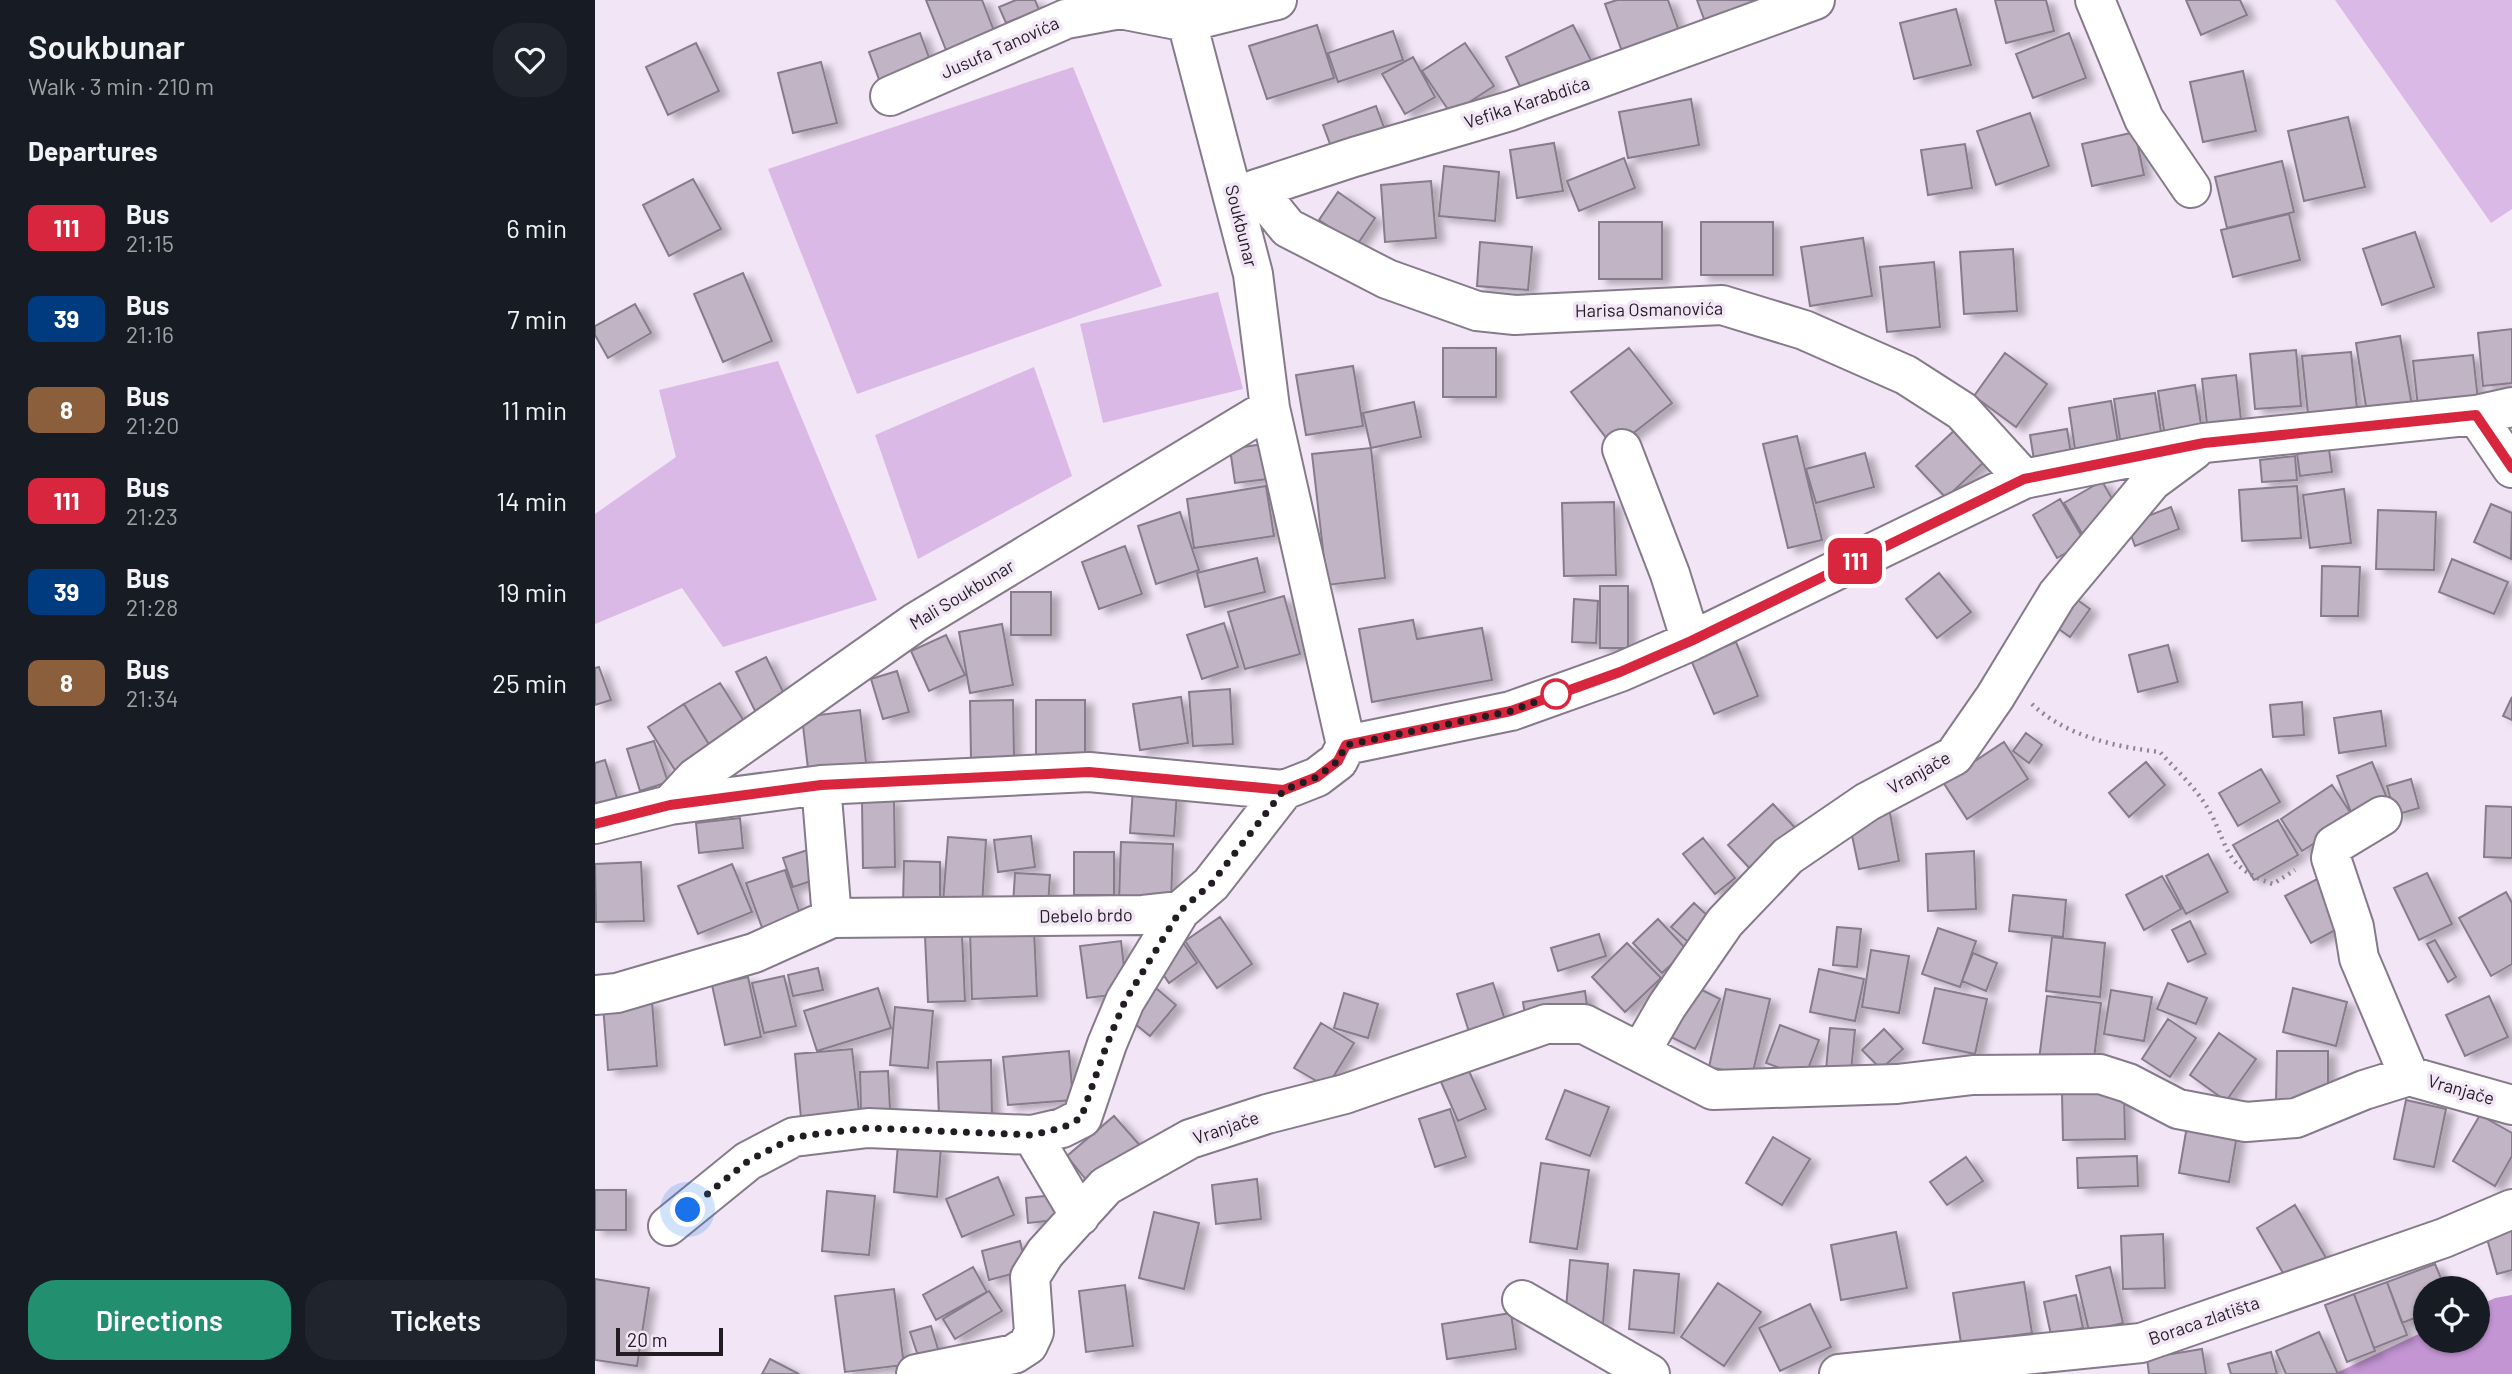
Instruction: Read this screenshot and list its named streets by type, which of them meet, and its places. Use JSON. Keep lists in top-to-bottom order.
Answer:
{
  "streets": {
    "street": [
      "Jusufa Tanovića",
      "Vefika Karabdića",
      "Soukbunar",
      "Harisa Osmanovića",
      "Mali Soukbunar",
      "Vranjače",
      "Debelo brdo",
      "Boraca zlatišta"
    ]
  },
  "crossings": [
    ["Jusufa Tanovića", "Soukbunar"],
    ["Vefika Karabdića", "Soukbunar"],
    ["Vefika Karabdića", "Harisa Osmanovića"],
    ["Soukbunar", "Harisa Osmanovića"],
    ["Soukbunar", "Mali Soukbunar"]
  ],
  "lines": ["bus line 111"],
  "scale_bar": "20 m",
  "page": {
    "heading": [
      ["Soukbunar", "Walk · 3 min · 210 m"],
      "Departures"
    ],
    "on_map": "111",
    "list": [
      {
        "mark": "111",
        "name": "Bus",
        "note": "21:15",
        "value": "6 min"
      },
      {
        "mark": "39",
        "name": "Bus",
        "note": "21:16",
        "value": "7 min"
      },
      {
        "mark": "8",
        "name": "Bus",
        "note": "21:20",
        "value": "11 min"
      },
      {
        "mark": "111",
        "name": "Bus",
        "note": "21:23",
        "value": "14 min"
      },
      {
        "mark": "39",
        "name": "Bus",
        "note": "21:28",
        "value": "19 min"
      },
      {
        "mark": "8",
        "name": "Bus",
        "note": "21:34",
        "value": "25 min"
      }
    ],
    "buttons": ["Directions", "Tickets"],
    "scale": "20 m"
  }
}
